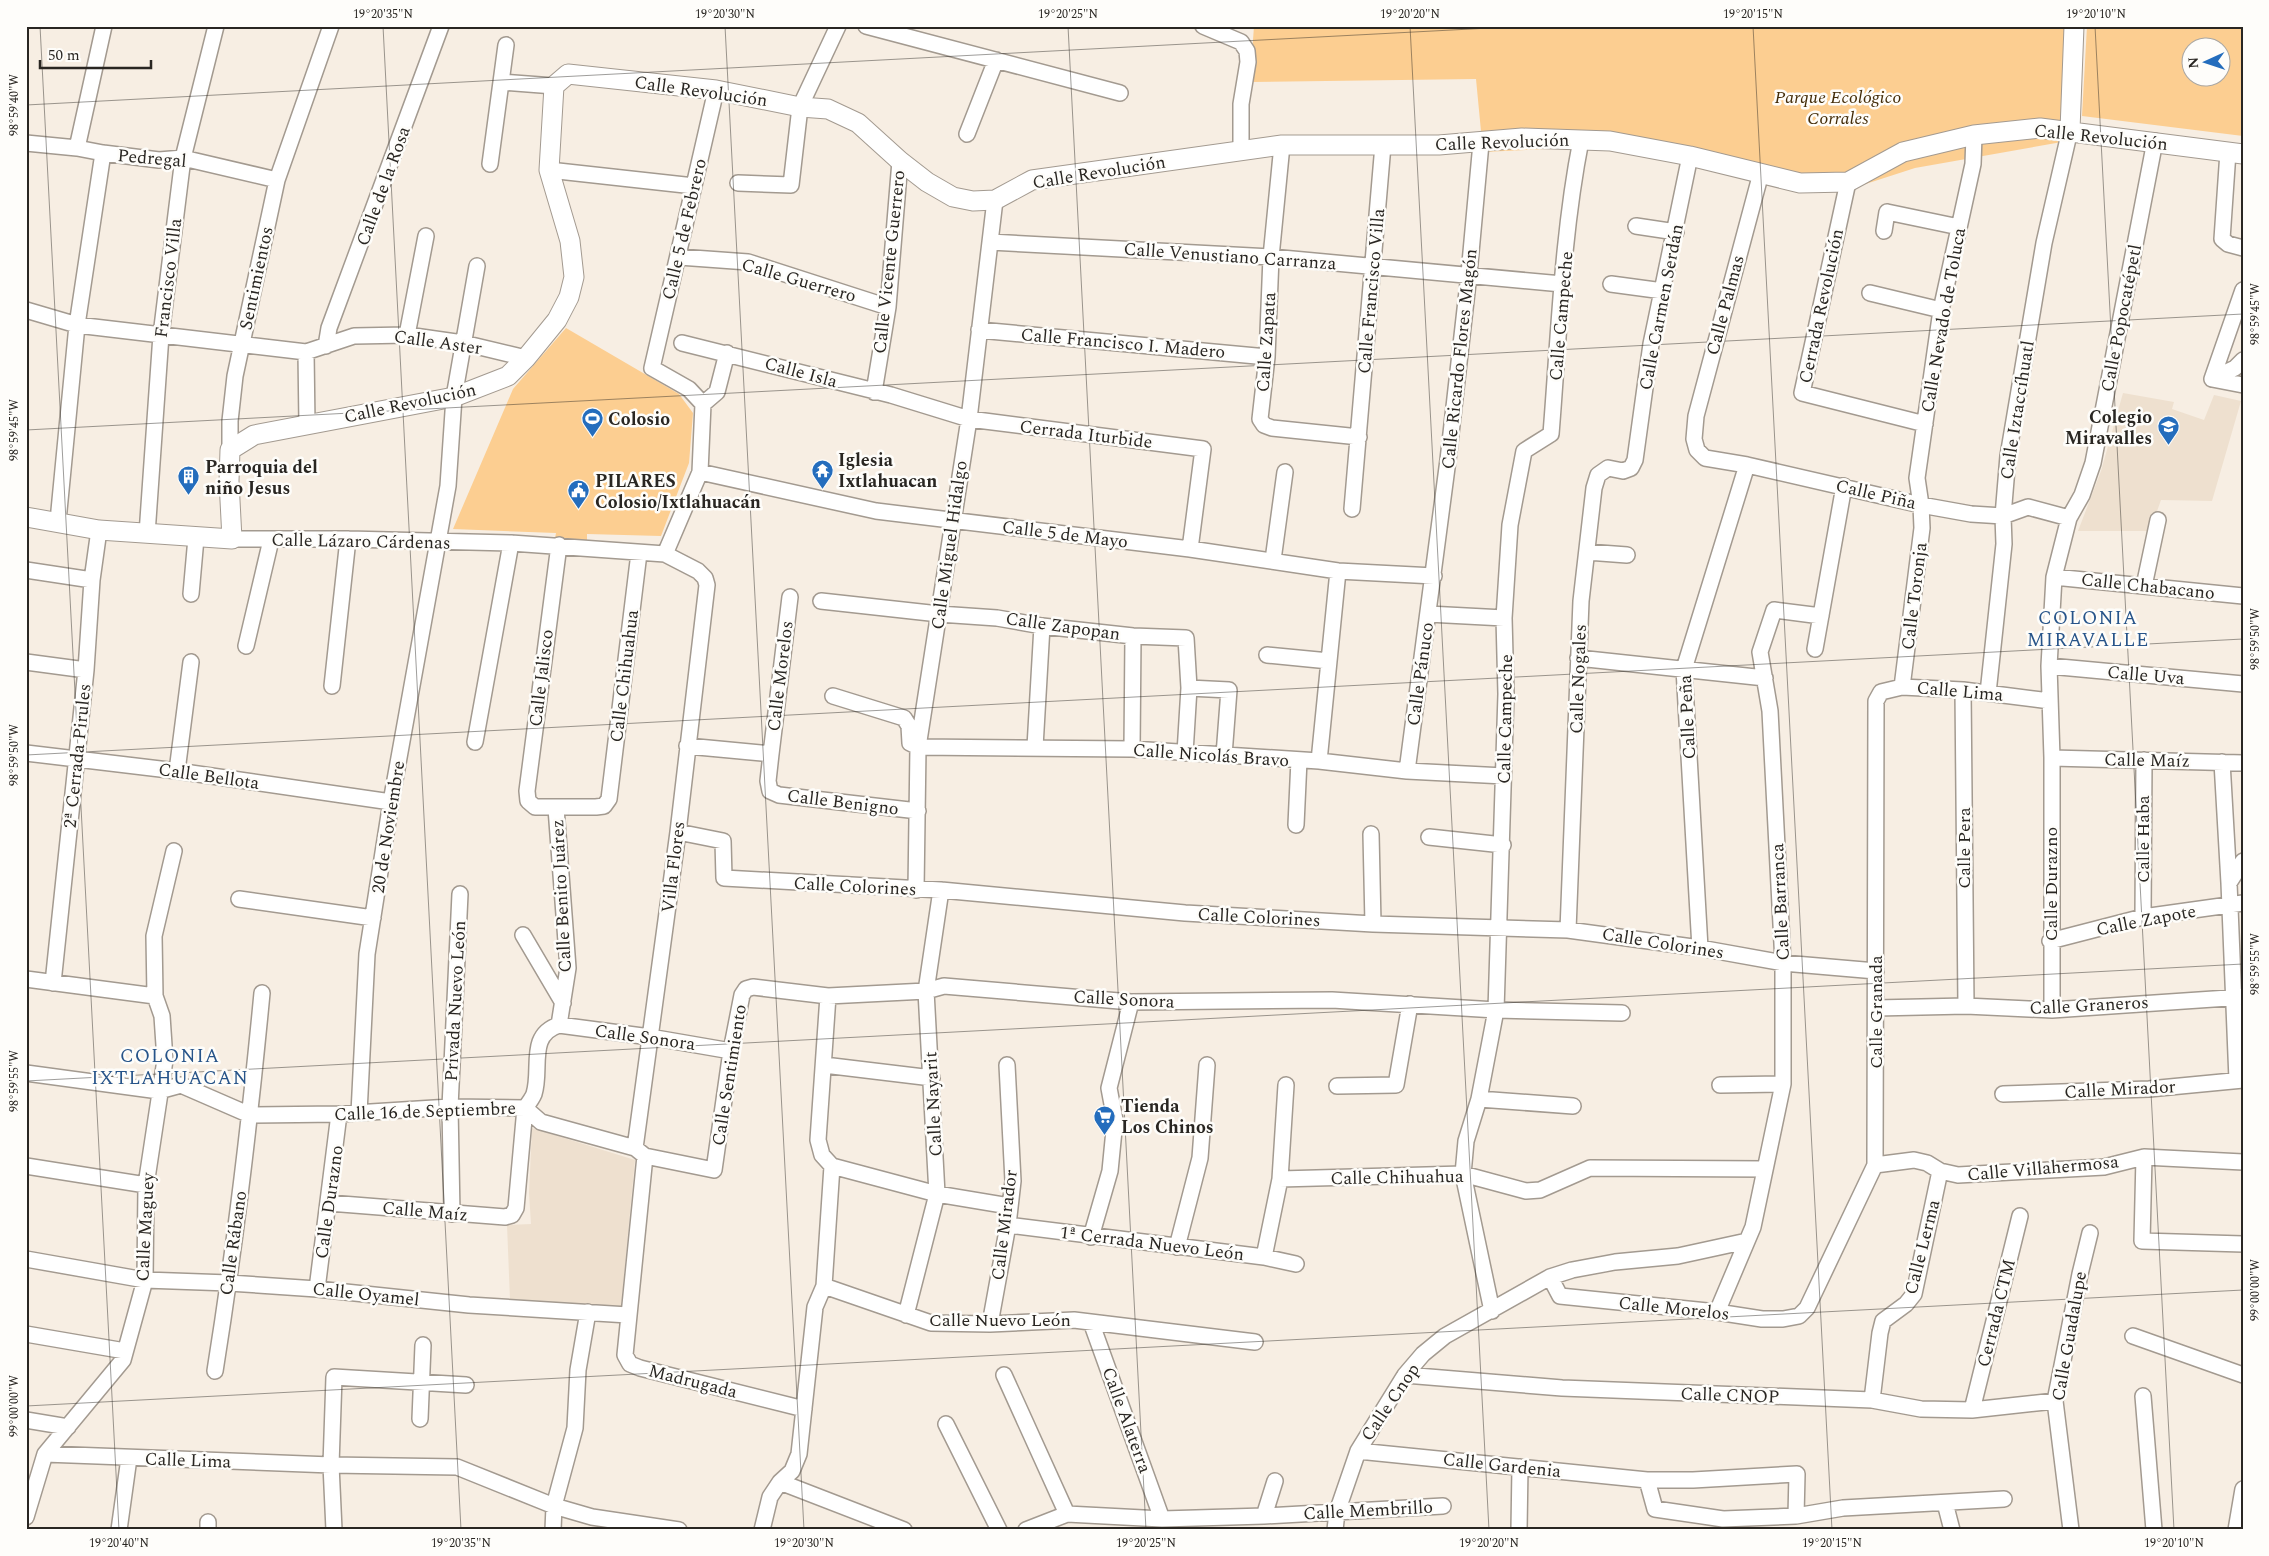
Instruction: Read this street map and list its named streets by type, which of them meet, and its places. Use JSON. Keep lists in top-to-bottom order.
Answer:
{
  "streets": {
    "street": [
      "Calle Revolución",
      "Pedregal",
      "Calle de la Rosa",
      "Calle 5 de Febrero",
      "Calle Venustiano Carranza",
      "Calle Vicente Guerrero",
      "Francisco Villa",
      "Sentimientos",
      "Calle Guerrero",
      "Calle Francisco Villa",
      "Calle Palmas",
      "Cerrada Revolución",
      "Calle Carmen Serdán",
      "Calle Campeche",
      "Calle Popocatépetl",
      "Calle Nevado de Toluca",
      "Calle Aster",
      "Calle Zapata",
      "Calle Francisco I. Madero",
      "Calle Ricardo Flores Magón",
      "Calle Isla",
      "Calle Iztaccíhuatl",
      "Cerrada Iturbide",
      "Calle Piña",
      "Calle 5 de Mayo",
      "Calle Lázaro Cárdenas",
      "Calle Miguel Hidalgo",
      "Calle Chabacano",
      "Calle Toronja",
      "Calle Zapopan",
      "Calle Pánuco",
      "Calle Uva",
      "Calle Chihuahua",
      "Calle Morelos",
      "Calle Jalisco",
      "Calle Nogales",
      "Calle Lima",
      "Calle Peña",
      "Calle Nicolás Bravo",
      "2ª Cerrada Pirules",
      "Calle Maíz",
      "Calle Bellota",
      "Calle Benigno",
      "20 de Noviembre",
      "Calle Haba",
      "Calle Pera",
      "Villa Flores",
      "Calle Durazno",
      "Calle Colorines",
      "Calle Benito Juárez",
      "Calle Barranca",
      "Calle Zapote",
      "Calle Sonora",
      "Privada Nuevo León",
      "Calle Graneros",
      "Calle Granada",
      "Calle Sentimiento",
      "Calle Mirador",
      "Calle Nayarit",
      "Calle 16 de Septiembre",
      "Calle Villahermosa",
      "Calle Maguey",
      "Calle Rábano",
      "1ª Cerrada Nuevo León",
      "Calle Lerma",
      "Calle Oyamel",
      "Cerrada CTM",
      "Calle Nuevo León",
      "Calle Guadalupe",
      "Madrugada",
      "Calle CNOP",
      "Calle Cnop",
      "Calle Alaterra",
      "Calle Gardenia",
      "Calle Membrillo"
    ]
  },
  "crossings": [
    ["Calle Revolución", "Calle 5 de Febrero"],
    ["Calle Revolución", "Calle Vicente Guerrero"],
    ["Calle Revolución", "Sentimientos"],
    ["Calle Revolución", "Calle Francisco Villa"],
    ["Calle Revolución", "Calle Palmas"],
    ["Calle Revolución", "Cerrada Revolución"],
    ["Calle Revolución", "Calle Carmen Serdán"],
    ["Calle Revolución", "Calle Campeche"],
    ["Calle Revolución", "Calle Popocatépetl"],
    ["Calle Revolución", "Calle Nevado de Toluca"],
    ["Calle Revolución", "Calle Aster"],
    ["Calle Revolución", "Calle Zapata"],
    ["Calle Revolución", "Calle Ricardo Flores Magón"],
    ["Calle Revolución", "Calle Iztaccíhuatl"],
    ["Calle Revolución", "Calle Miguel Hidalgo"],
    ["Calle Revolución", "20 de Noviembre"],
    ["Pedregal", "Francisco Villa"],
    ["Pedregal", "Sentimientos"],
    ["Calle de la Rosa", "Calle Aster"],
    ["Calle 5 de Febrero", "Calle Guerrero"],
    ["Calle Venustiano Carranza", "Calle Francisco Villa"],
    ["Calle Venustiano Carranza", "Calle Campeche"],
    ["Calle Venustiano Carranza", "Calle Zapata"],
    ["Calle Venustiano Carranza", "Calle Ricardo Flores Magón"],
    ["Calle Venustiano Carranza", "Calle Miguel Hidalgo"],
    ["Calle Vicente Guerrero", "Calle Guerrero"],
    ["Calle Vicente Guerrero", "Calle Isla"],
    ["Francisco Villa", "Calle Aster"],
    ["Francisco Villa", "Calle Lázaro Cárdenas"],
    ["Sentimientos", "Calle Aster"],
    ["Sentimientos", "Calle Lázaro Cárdenas"],
    ["Calle Francisco Villa", "Calle Zapata"],
    ["Calle Palmas", "Calle Piña"],
    ["Cerrada Revolución", "Calle Nevado de Toluca"],
    ["Calle Carmen Serdán", "Calle Nogales"],
    ["Calle Campeche", "Calle Chihuahua"],
    ["Calle Campeche", "Calle Nicolás Bravo"],
    ["Calle Campeche", "Calle Colorines"],
    ["Calle Campeche", "Calle Sonora"],
    ["Calle Campeche", "Calle Cnop"],
    ["Calle Popocatépetl", "Calle Piña"],
    ["Calle Popocatépetl", "Calle Chabacano"],
    ["Calle Popocatépetl", "Calle Uva"],
    ["Calle Popocatépetl", "Calle Lima"],
    ["Calle Popocatépetl", "Calle Maíz"],
    ["Calle Popocatépetl", "Calle Durazno"],
    ["Calle Nevado de Toluca", "Calle Piña"],
    ["Calle Nevado de Toluca", "Calle Toronja"],
    ["Calle Aster", "20 de Noviembre"],
    ["Calle Zapata", "Calle Francisco I. Madero"],
    ["Calle Francisco I. Madero", "Calle Miguel Hidalgo"],
    ["Calle Ricardo Flores Magón", "Calle 5 de Mayo"],
    ["Calle Ricardo Flores Magón", "Calle Pánuco"],
    ["Calle Isla", "Cerrada Iturbide"],
    ["Calle Isla", "Calle Miguel Hidalgo"],
    ["Calle Iztaccíhuatl", "Calle Piña"],
    ["Calle Iztaccíhuatl", "Calle Lima"],
    ["Cerrada Iturbide", "Calle 5 de Mayo"],
    ["Cerrada Iturbide", "Calle Miguel Hidalgo"],
    ["Calle Piña", "Calle Toronja"],
    ["Calle Piña", "Calle Peña"],
    ["Calle 5 de Mayo", "Calle Miguel Hidalgo"],
    ["Calle 5 de Mayo", "Calle Pánuco"],
    ["Calle Lázaro Cárdenas", "Calle Chihuahua"],
    ["Calle Lázaro Cárdenas", "Calle Jalisco"],
    ["Calle Lázaro Cárdenas", "2ª Cerrada Pirules"],
    ["Calle Lázaro Cárdenas", "20 de Noviembre"],
    ["Calle Lázaro Cárdenas", "Villa Flores"],
    ["Calle Miguel Hidalgo", "Calle Zapopan"],
    ["Calle Miguel Hidalgo", "Calle Nicolás Bravo"],
    ["Calle Miguel Hidalgo", "Calle Benigno"],
    ["Calle Miguel Hidalgo", "Calle Colorines"],
    ["Calle Toronja", "Calle Lima"],
    ["Calle Pánuco", "Calle Nicolás Bravo"],
    ["Calle Chihuahua", "Calle Jalisco"],
    ["Calle Chihuahua", "Calle Benito Juárez"],
    ["Calle Chihuahua", "Calle Barranca"],
    ["Calle Morelos", "Calle Benigno"],
    ["Calle Morelos", "Calle Barranca"],
    ["Calle Morelos", "Calle Granada"],
    ["Calle Jalisco", "Calle Benito Juárez"],
    ["Calle Nogales", "Calle Colorines"],
    ["Calle Lima", "Calle Pera"],
    ["Calle Lima", "Calle Granada"],
    ["Calle Lima", "Calle Maguey"],
    ["Calle Peña", "Calle Colorines"],
    ["2ª Cerrada Pirules", "Calle Bellota"],
    ["Calle Maíz", "Calle Haba"],
    ["Calle Maíz", "Calle Durazno"],
    ["Calle Maíz", "Privada Nuevo León"],
    ["Calle Maíz", "Calle Mirador"],
    ["Calle Maíz", "Calle 16 de Septiembre"],
    ["Calle Bellota", "20 de Noviembre"],
    ["20 de Noviembre", "Calle 16 de Septiembre"],
    ["Calle Haba", "Calle Zapote"],
    ["Calle Pera", "Calle Graneros"],
    ["Villa Flores", "Calle Colorines"],
    ["Villa Flores", "Calle Sonora"],
    ["Villa Flores", "Calle 16 de Septiembre"],
    ["Calle Durazno", "Calle Zapote"],
    ["Calle Durazno", "Calle Graneros"],
    ["Calle Durazno", "Calle 16 de Septiembre"],
    ["Calle Durazno", "Calle Oyamel"],
    ["Calle Colorines", "Calle Barranca"],
    ["Calle Colorines", "Calle Granada"],
    ["Calle Colorines", "Calle Nayarit"],
    ["Calle Benito Juárez", "Calle Sonora"],
    ["Calle Zapote", "Calle Mirador"],
    ["Calle Sonora", "Calle Sentimiento"],
    ["Calle Sonora", "Calle Nayarit"],
    ["Privada Nuevo León", "Calle 16 de Septiembre"],
    ["Calle Graneros", "Calle Granada"],
    ["Calle Graneros", "Calle Mirador"],
    ["Calle Granada", "Calle Villahermosa"],
    ["Calle Sentimiento", "Calle 16 de Septiembre"],
    ["Calle Mirador", "1ª Cerrada Nuevo León"],
    ["Calle Mirador", "Calle Nuevo León"],
    ["Calle Nayarit", "Calle Nuevo León"],
    ["Calle 16 de Septiembre", "Calle Maguey"],
    ["Calle 16 de Septiembre", "Calle Rábano"],
    ["Calle Villahermosa", "Calle Lerma"],
    ["Calle Maguey", "Calle Oyamel"],
    ["Calle Rábano", "Calle Oyamel"],
    ["Calle Lerma", "Calle CNOP"],
    ["Cerrada CTM", "Calle CNOP"],
    ["Calle Nuevo León", "Calle Alaterra"],
    ["Calle Guadalupe", "Calle CNOP"],
    ["Calle CNOP", "Calle Cnop"],
    ["Calle Cnop", "Calle Gardenia"],
    ["Calle Cnop", "Calle Membrillo"],
    ["Calle Alaterra", "Calle Membrillo"]
  ],
  "districts": ["COLONIA MIRAVALLE", "COLONIA IXTLAHUACAN"],
  "parks": ["Parque Ecológico Corrales"],
  "places": {
    "sports": ["Colosio"],
    "school or university": ["Colegio Miravalles"],
    "temple": ["Iglesia Ixtlahuacan"],
    "building": ["Parroquia del niño Jesus"],
    "public building": ["PILARES Colosio/Ixtlahuacán"],
    "supermarket": ["Tienda Los Chinos"]
  },
  "scale_bar": "50 m",
  "north": "left",
  "coordinates": [
    "19°20'35\"N",
    "19°20'30\"N",
    "19°20'25\"N",
    "19°20'20\"N",
    "19°20'15\"N",
    "19°20'10\"N",
    "98°59'40\"W",
    "98°59'45\"W",
    "98°59'50\"W",
    "98°59'55\"W",
    "99°00'00\"W",
    "19°20'40\"N"
  ]
}
